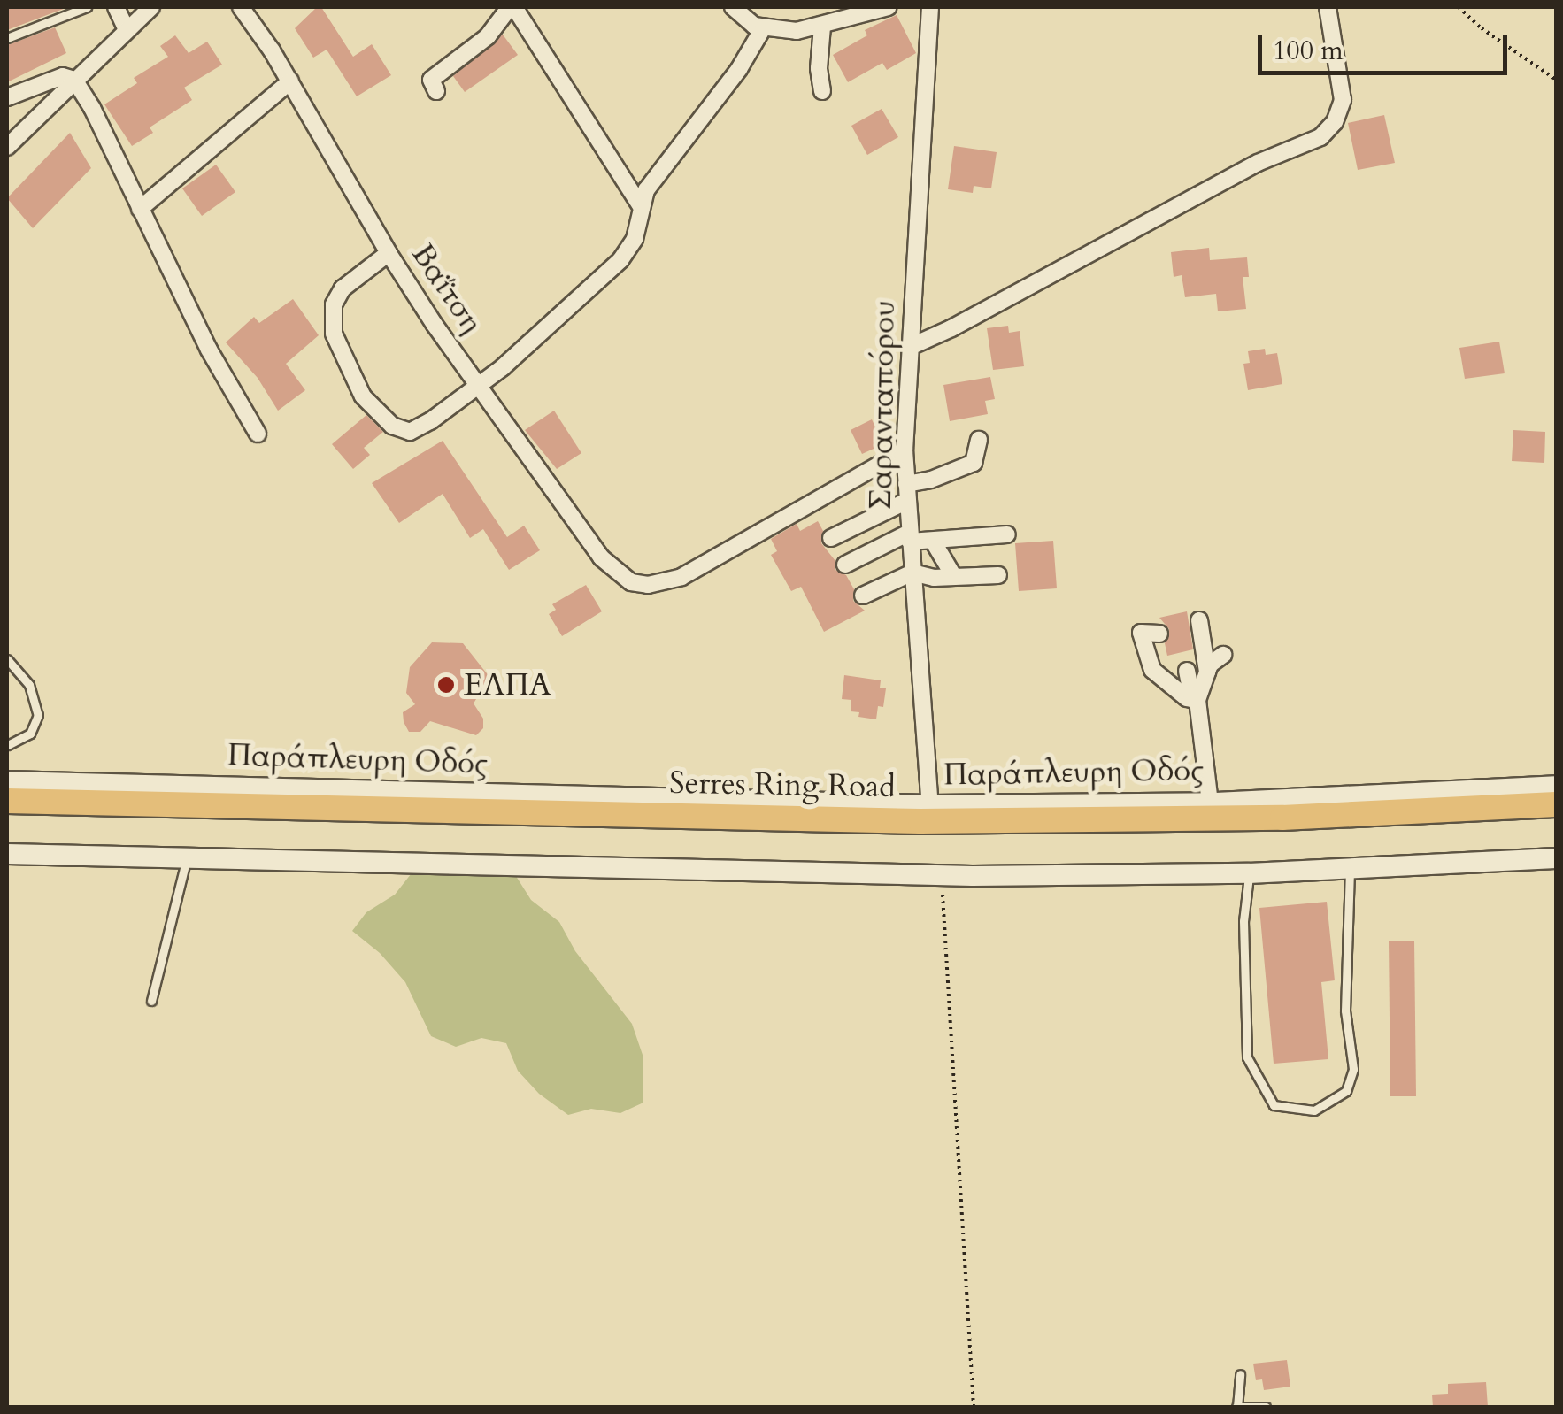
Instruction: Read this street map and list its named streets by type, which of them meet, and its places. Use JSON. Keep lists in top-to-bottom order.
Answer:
{
  "streets": {
    "main road": ["Serres Ring Road"],
    "street": ["Βαΐτση", "Σαρανταπόρου", "Παράπλευρη Οδός"]
  },
  "crossings": [
    ["Βαΐτση", "Σαρανταπόρου"],
    ["Σαρανταπόρου", "Παράπλευρη Οδός"]
  ],
  "places": ["ΕΛΠΑ"],
  "scale_bar": "100 m"
}
